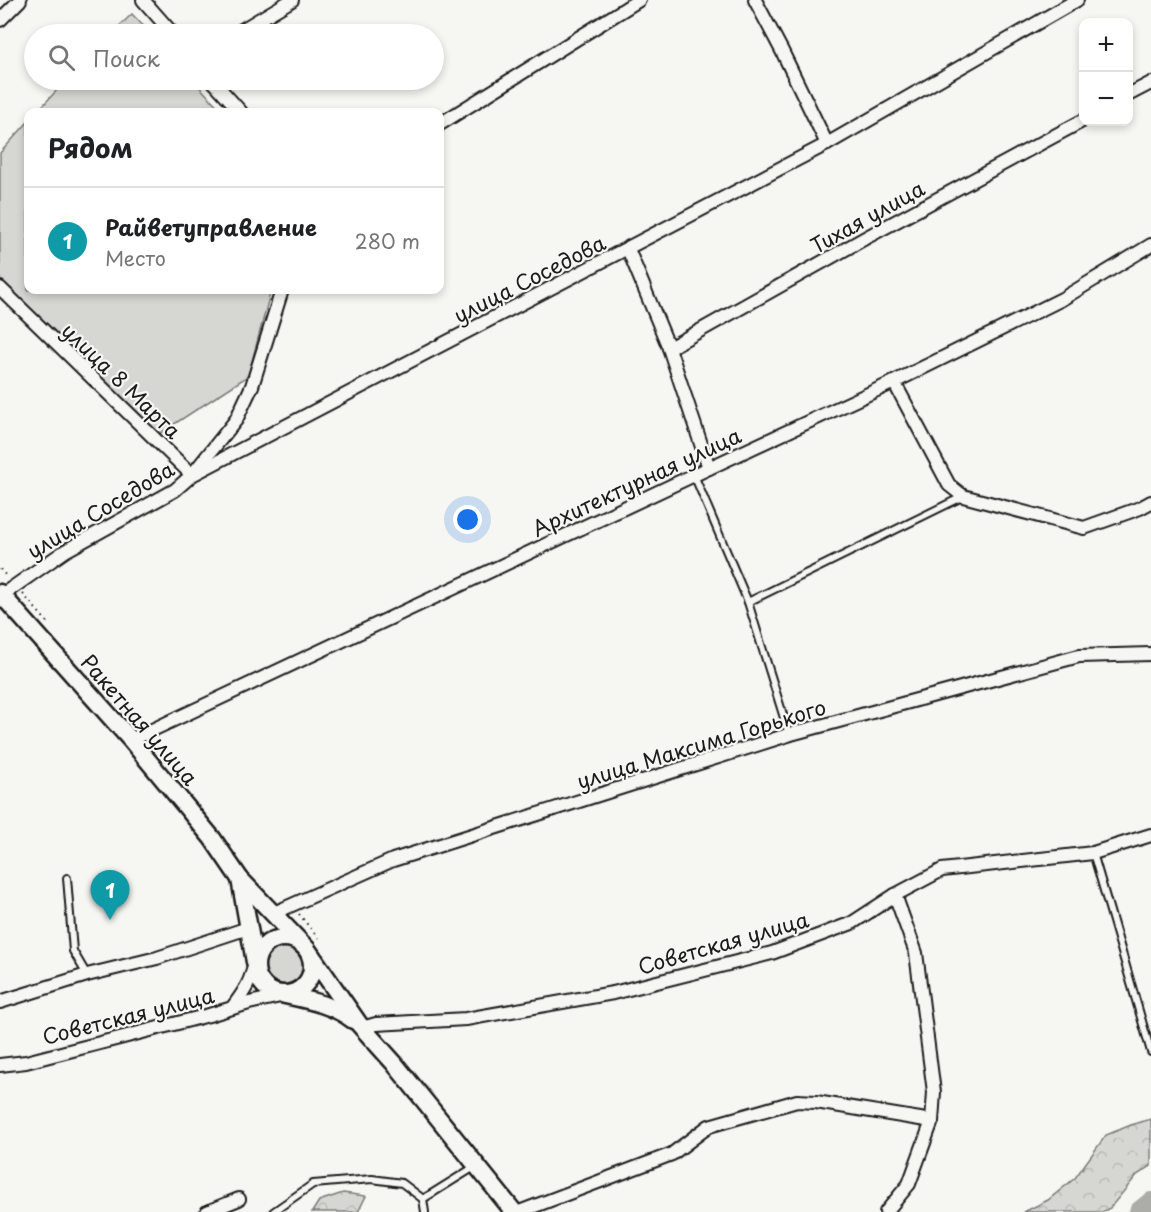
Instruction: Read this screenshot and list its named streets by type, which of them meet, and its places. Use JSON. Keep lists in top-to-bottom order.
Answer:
{
  "streets": {
    "main road": ["Ракетная улица"],
    "street": [
      "Тихая улица",
      "улица Соседова",
      "улица 8 Марта",
      "Архитектурная улица",
      "улица Максима Горького",
      "Советская улица"
    ]
  },
  "crossings": [
    ["улица Соседова", "улица 8 Марта"],
    ["улица Соседова", "Ракетная улица"],
    ["Архитектурная улица", "Ракетная улица"],
    ["Ракетная улица", "улица Максима Горького"],
    ["Ракетная улица", "Советская улица"]
  ],
  "page": {
    "map_buttons": ["+", "−"],
    "search": "Поиск",
    "heading": "Рядом",
    "list": [
      {
        "mark": "1",
        "name": "Райветуправление",
        "note": "Место",
        "value": "280 m"
      }
    ],
    "pins": "1"
  }
}
